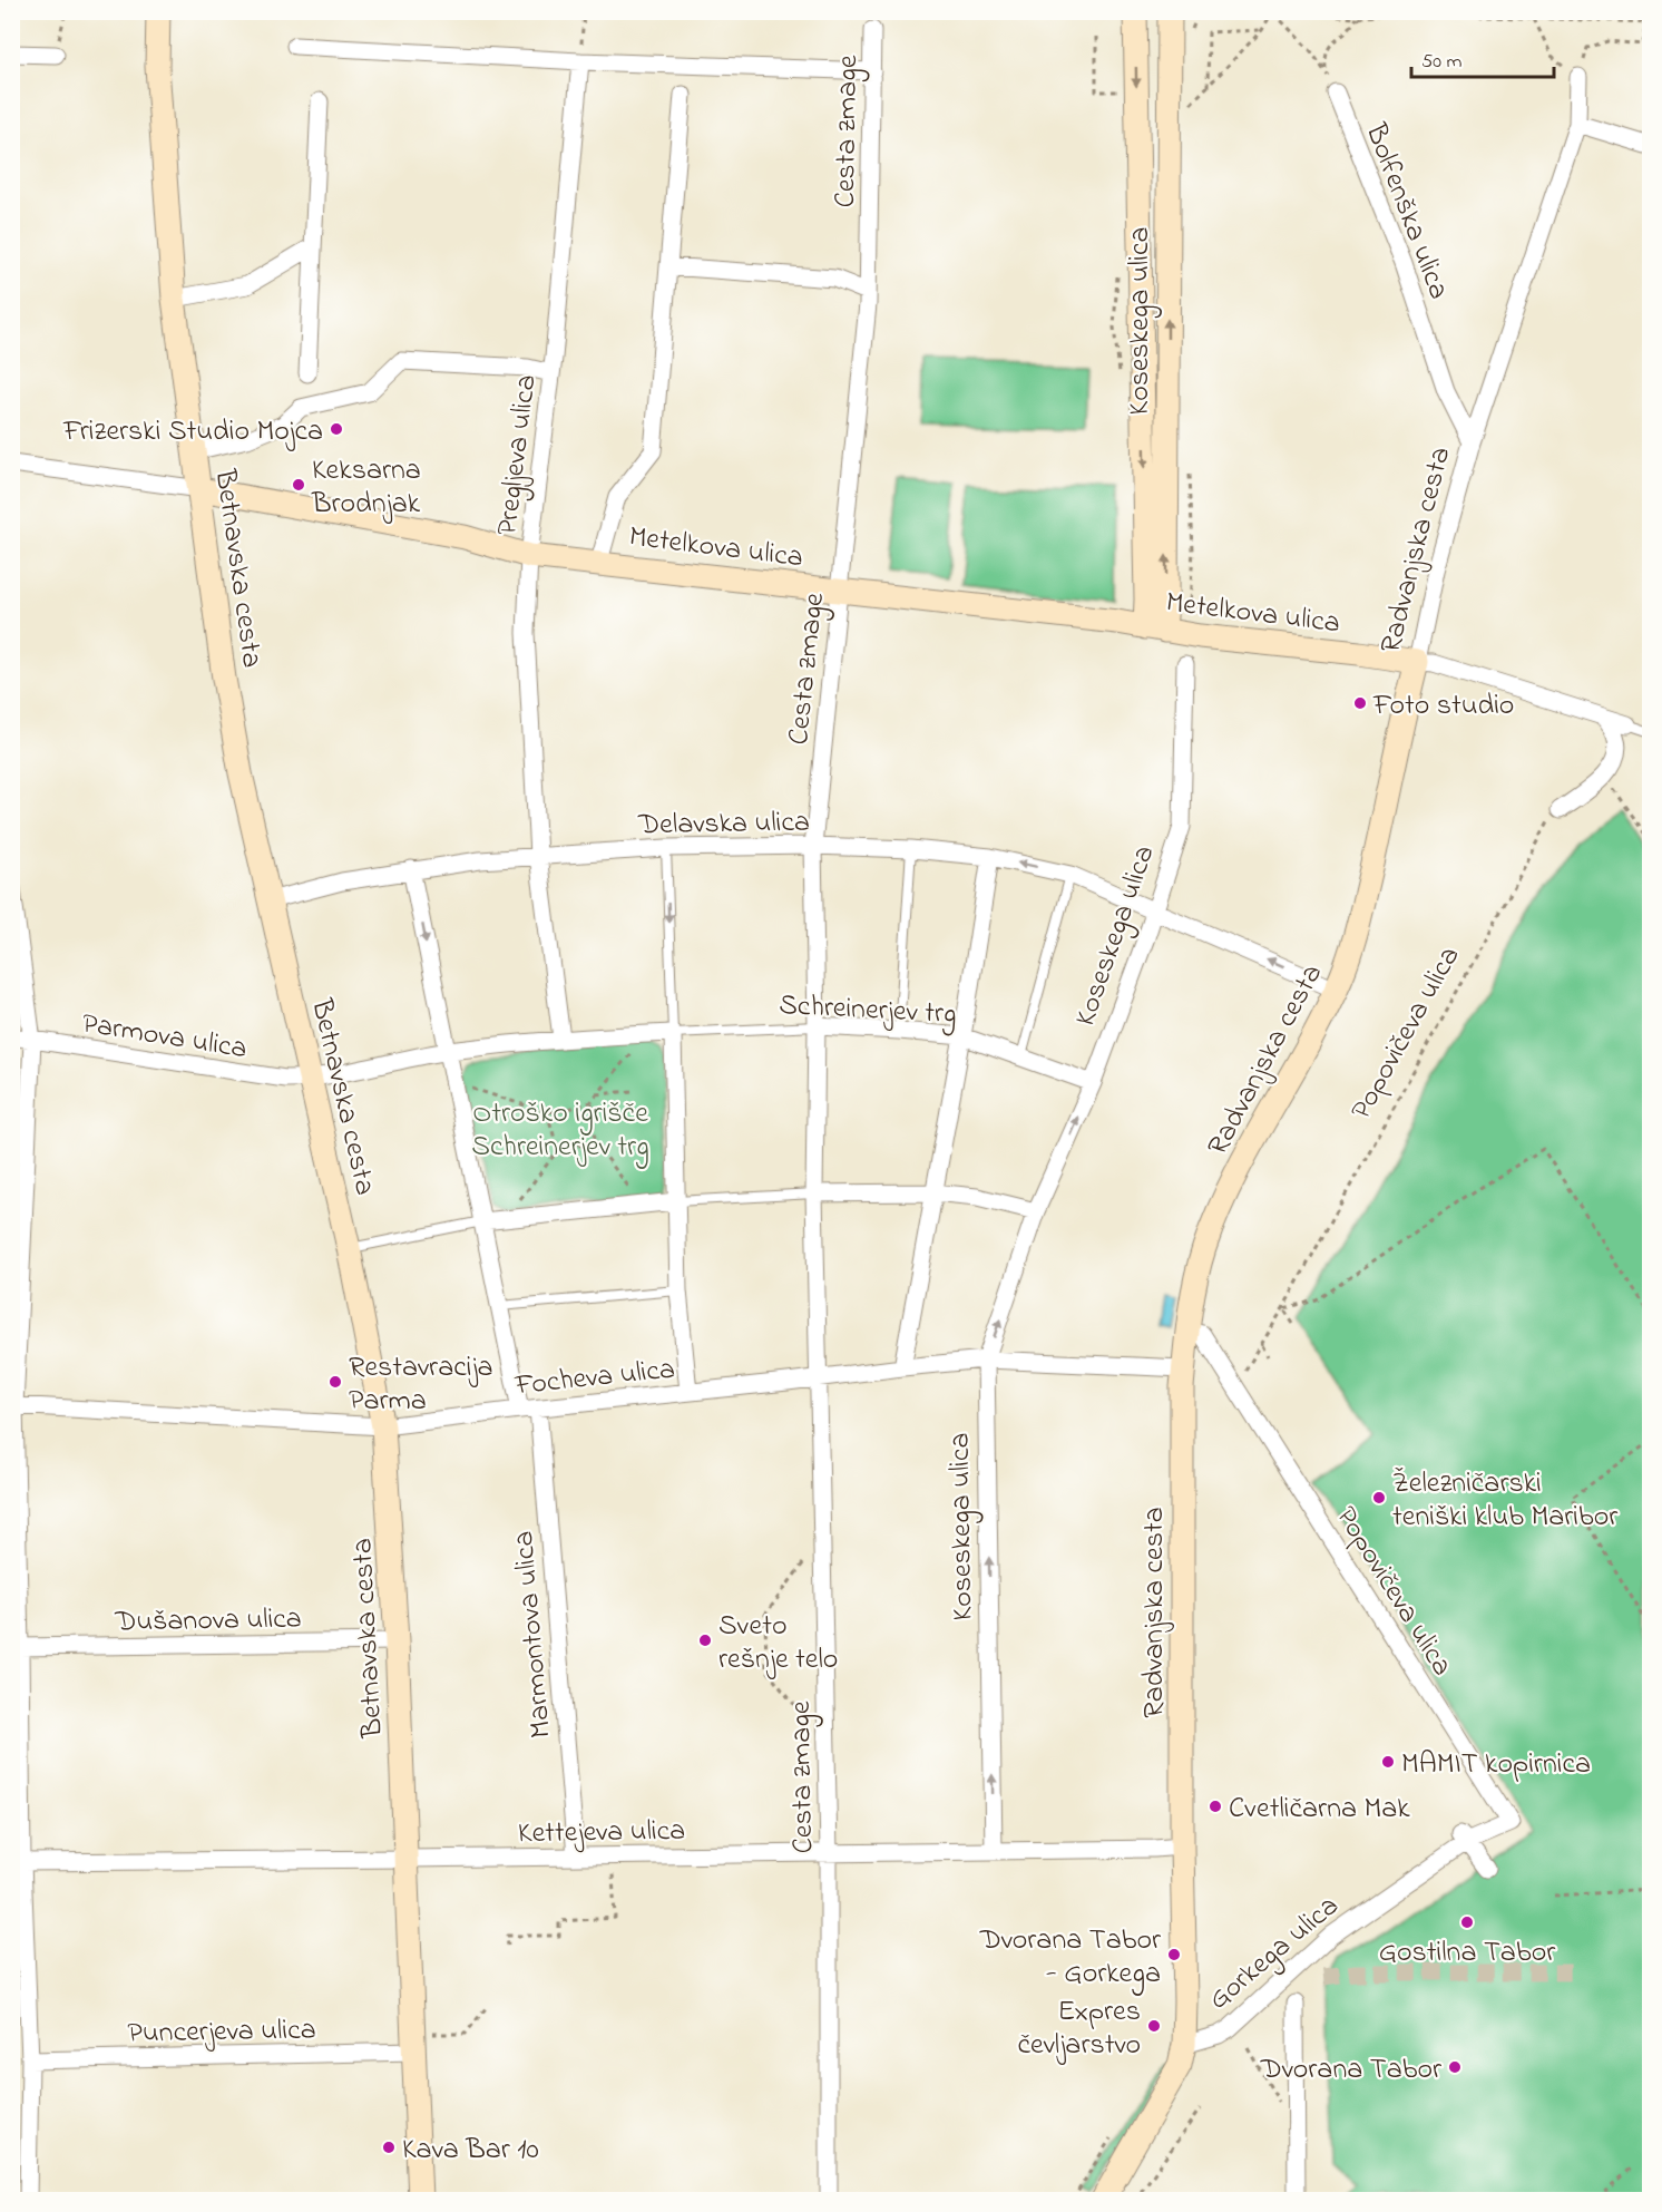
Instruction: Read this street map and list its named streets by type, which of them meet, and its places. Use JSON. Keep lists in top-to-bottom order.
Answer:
{
  "streets": {
    "street": [
      "Cesta zmage",
      "Bolfenška ulica",
      "Koseskega ulica",
      "Pregljeva ulica",
      "Metelkova ulica",
      "Radvanjska cesta",
      "Betnavska cesta",
      "Delavska ulica",
      "Schreinerjev trg",
      "Popovičeva ulica",
      "Parmova ulica",
      "Focheva ulica",
      "Dušanova ulica",
      "Marmontova ulica",
      "Kettejeva ulica",
      "Gorkega ulica",
      "Puncerjeva ulica"
    ]
  },
  "crossings": [
    ["Cesta zmage", "Metelkova ulica"],
    ["Cesta zmage", "Delavska ulica"],
    ["Cesta zmage", "Schreinerjev trg"],
    ["Cesta zmage", "Focheva ulica"],
    ["Cesta zmage", "Kettejeva ulica"],
    ["Bolfenška ulica", "Radvanjska cesta"],
    ["Koseskega ulica", "Metelkova ulica"],
    ["Koseskega ulica", "Delavska ulica"],
    ["Koseskega ulica", "Schreinerjev trg"],
    ["Koseskega ulica", "Focheva ulica"],
    ["Koseskega ulica", "Kettejeva ulica"],
    ["Pregljeva ulica", "Metelkova ulica"],
    ["Pregljeva ulica", "Delavska ulica"],
    ["Metelkova ulica", "Radvanjska cesta"],
    ["Metelkova ulica", "Betnavska cesta"],
    ["Radvanjska cesta", "Delavska ulica"],
    ["Radvanjska cesta", "Popovičeva ulica"],
    ["Radvanjska cesta", "Focheva ulica"],
    ["Radvanjska cesta", "Kettejeva ulica"],
    ["Radvanjska cesta", "Gorkega ulica"],
    ["Betnavska cesta", "Delavska ulica"],
    ["Betnavska cesta", "Schreinerjev trg"],
    ["Betnavska cesta", "Parmova ulica"],
    ["Betnavska cesta", "Focheva ulica"],
    ["Betnavska cesta", "Dušanova ulica"],
    ["Betnavska cesta", "Kettejeva ulica"],
    ["Betnavska cesta", "Puncerjeva ulica"],
    ["Schreinerjev trg", "Parmova ulica"],
    ["Popovičeva ulica", "Gorkega ulica"],
    ["Focheva ulica", "Marmontova ulica"],
    ["Marmontova ulica", "Kettejeva ulica"]
  ],
  "parks": ["Otroško igrišče Schreinerjev trg"],
  "places": [
    "Frizerski Studio Mojca",
    "Keksarna Brodnjak",
    "Foto studio",
    "Restavracija Parma",
    "Železničarski teniški klub Maribor",
    "Sveto rešnje telo",
    "MAMIT kopirnica",
    "Cvetličarna Mak",
    "Gostilna Tabor",
    "Dvorana Tabor - Gorkega",
    "Expres čevljarstvo",
    "Dvorana Tabor",
    "Kava Bar 10"
  ],
  "scale_bar": "50 m"
}
